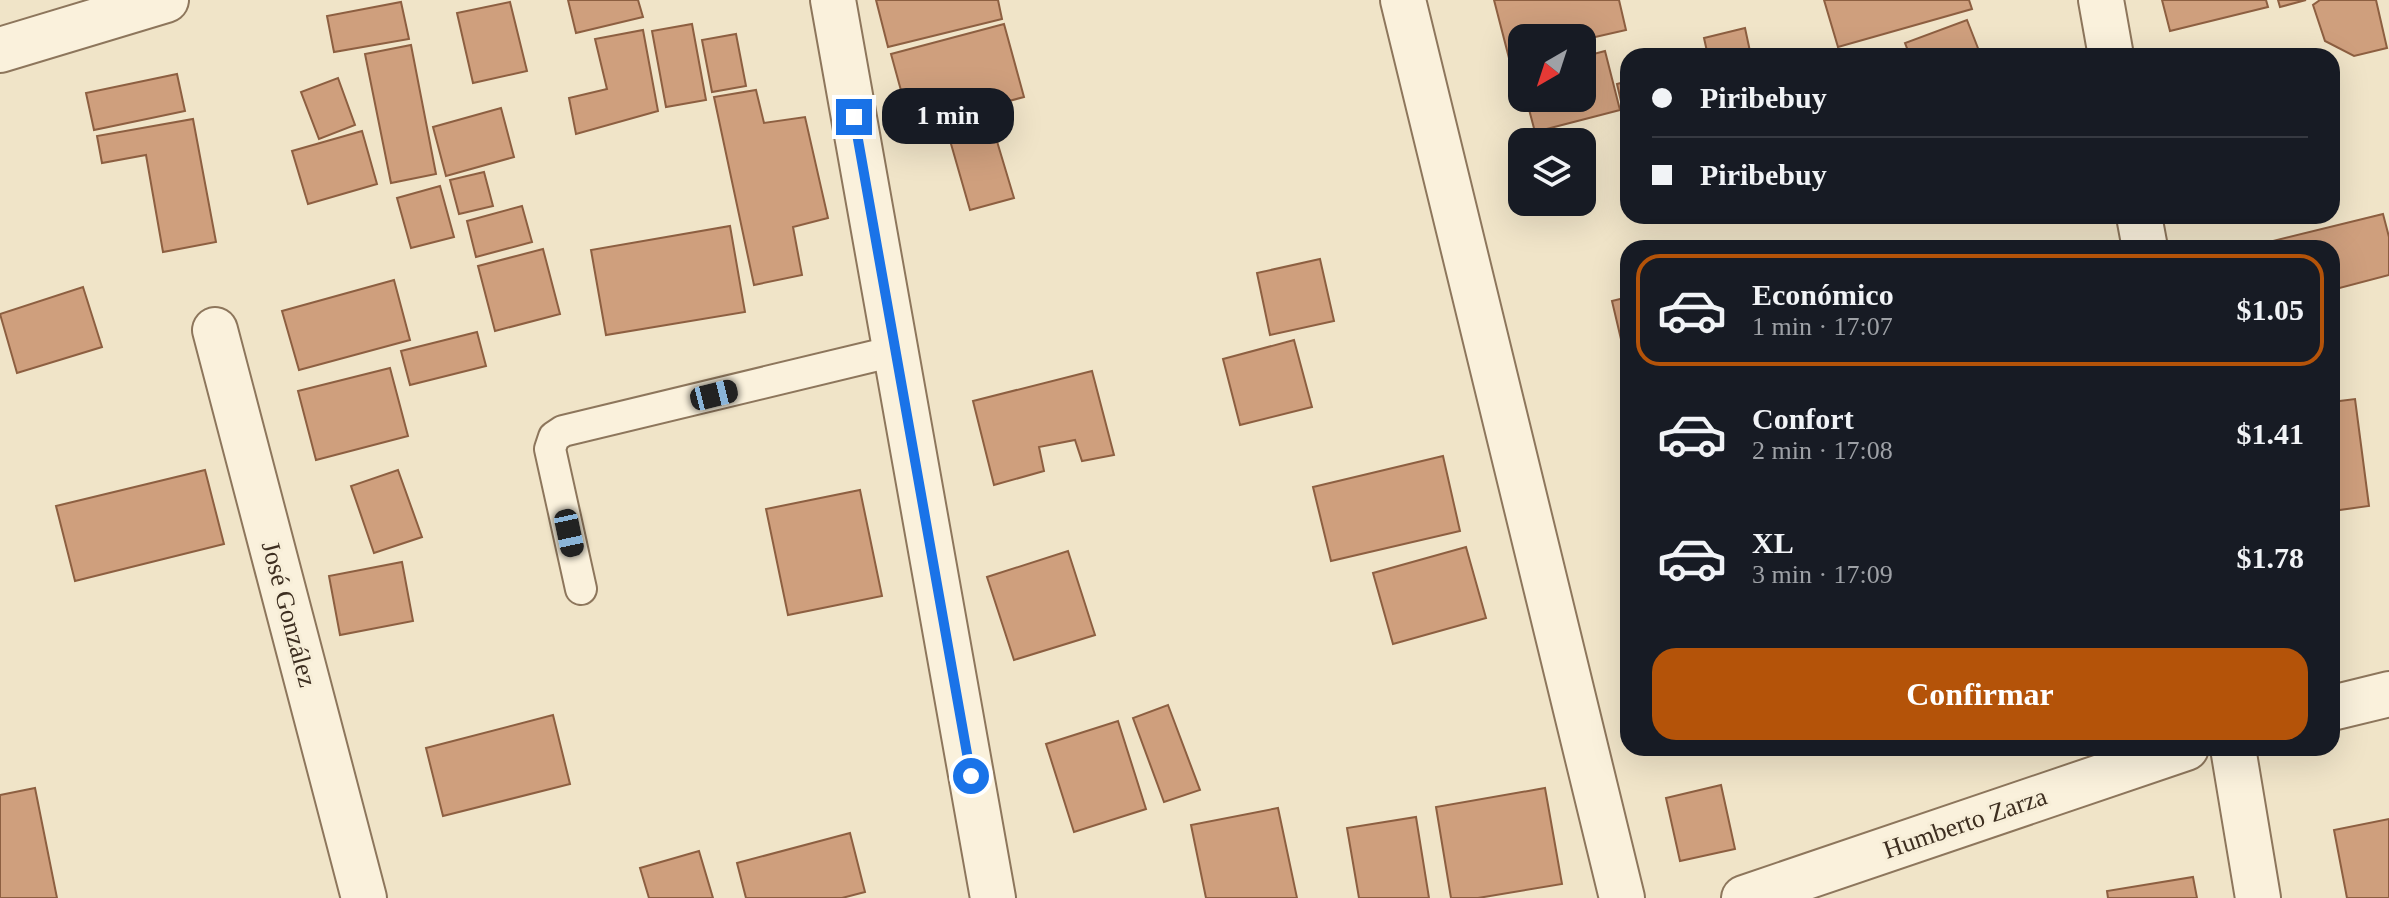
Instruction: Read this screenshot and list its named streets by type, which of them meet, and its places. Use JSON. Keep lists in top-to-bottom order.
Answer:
{
  "streets": {
    "street": ["José González", "Humberto Zarza"]
  },
  "north": "bottom left",
  "page": {
    "banner": ["Piribebuy", "Piribebuy"],
    "bubble": "1 min",
    "list": [
      {
        "name": "Económico",
        "note": "1 min · 17:07",
        "value": "$1.05"
      },
      {
        "name": "Confort",
        "note": "2 min · 17:08",
        "value": "$1.41"
      },
      {
        "name": "XL",
        "note": "3 min · 17:09",
        "value": "$1.78"
      }
    ],
    "buttons": "Confirmar"
  }
}
